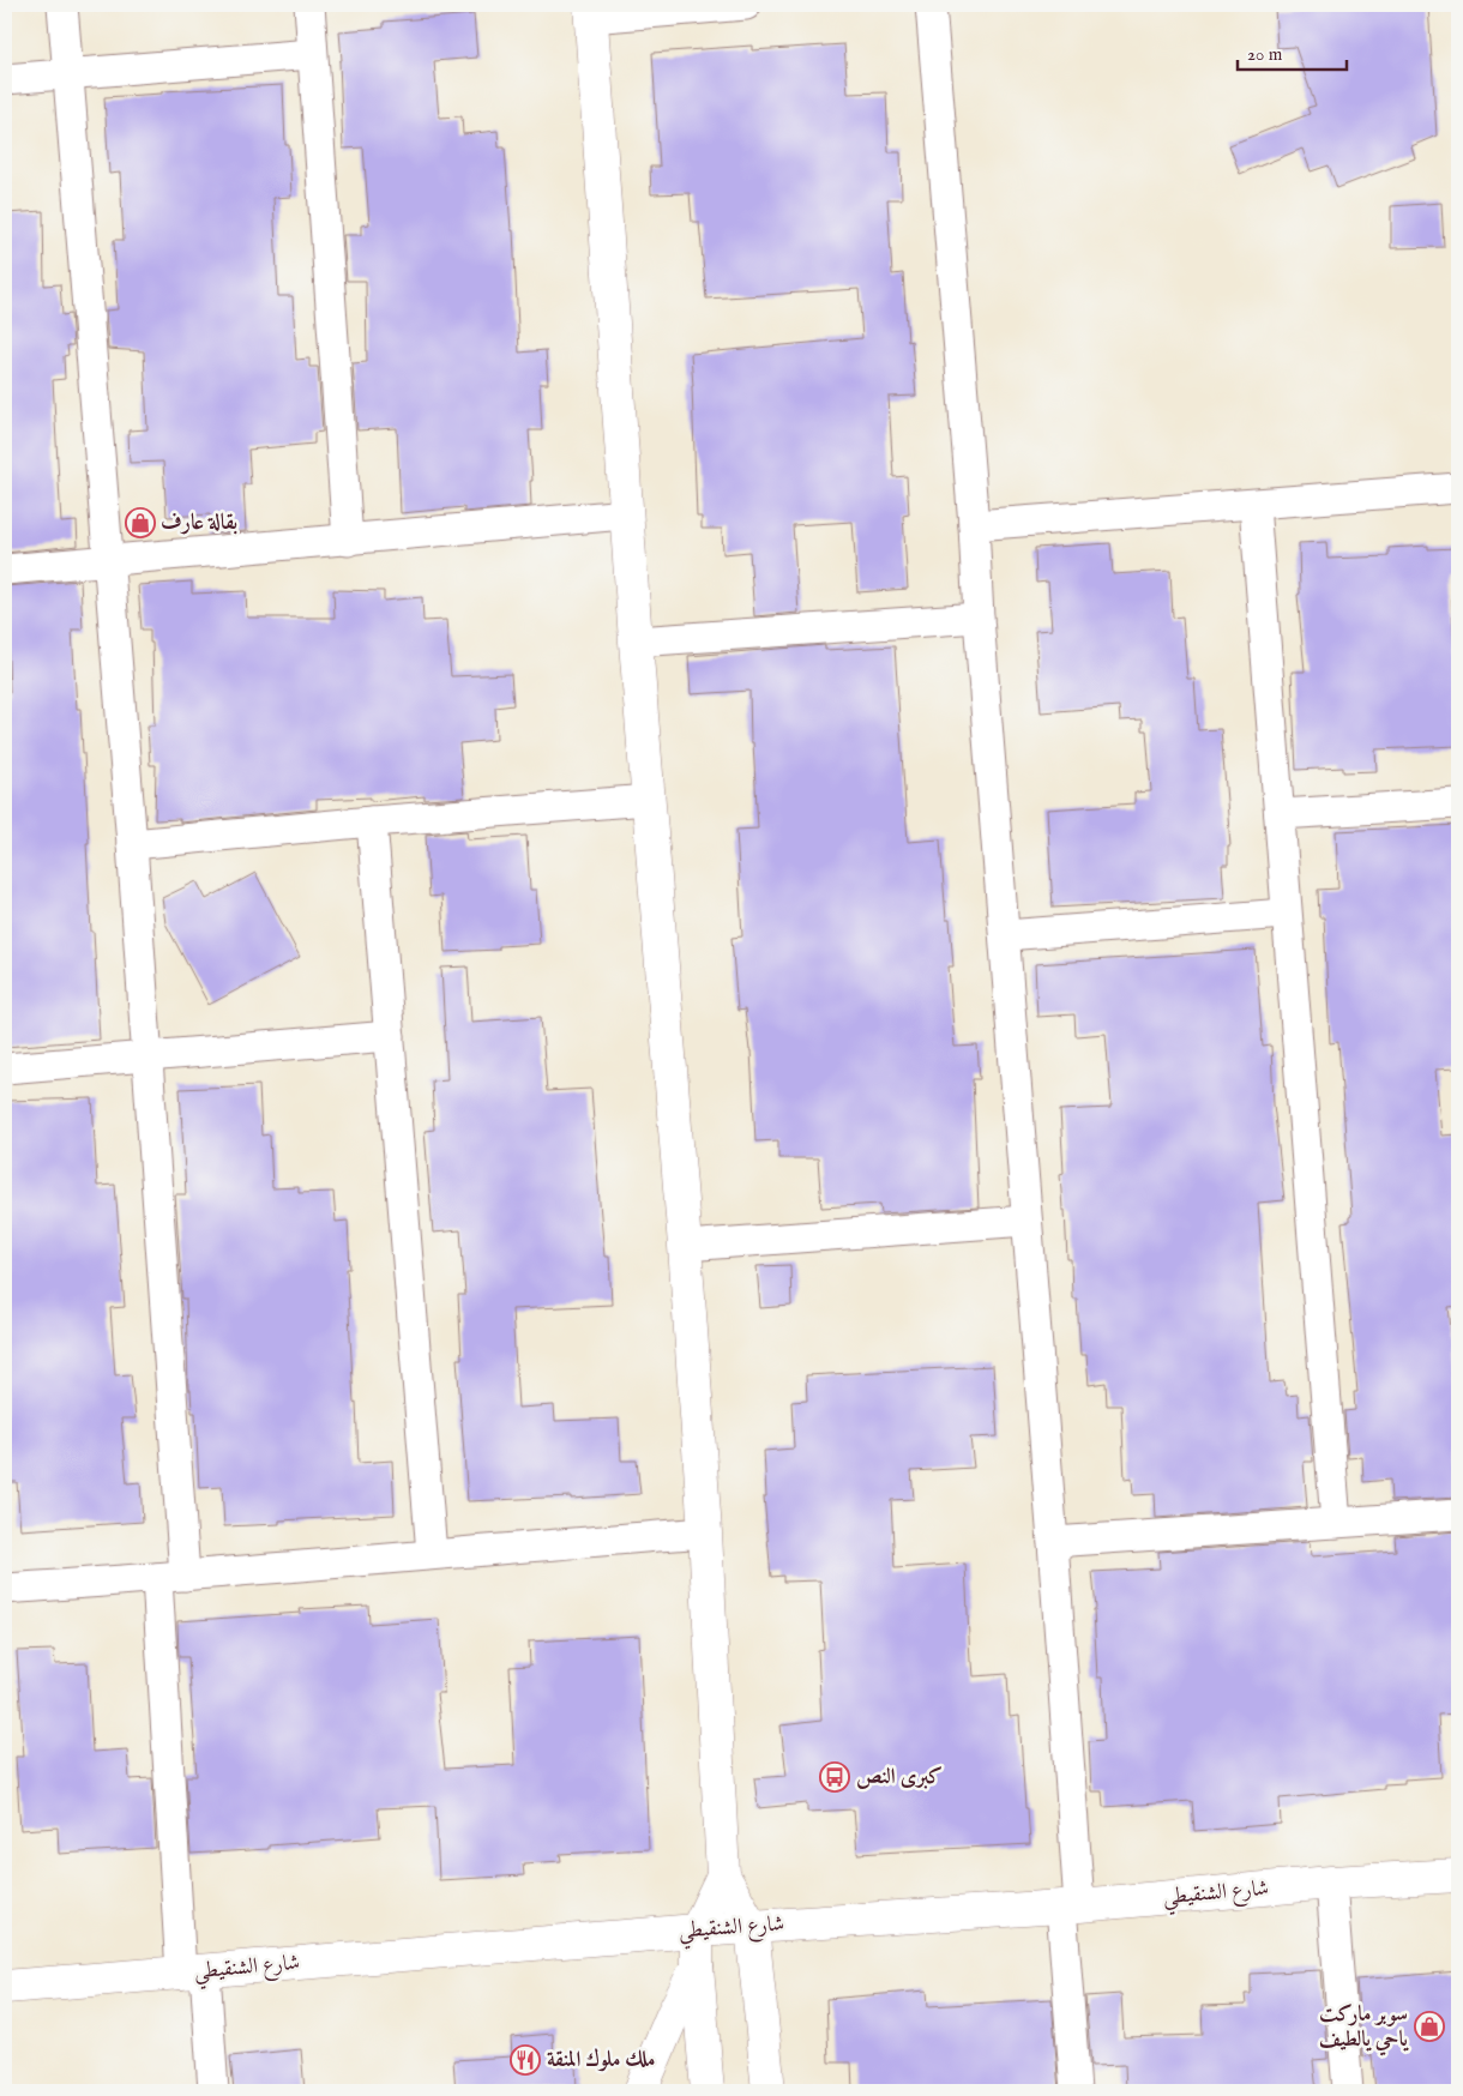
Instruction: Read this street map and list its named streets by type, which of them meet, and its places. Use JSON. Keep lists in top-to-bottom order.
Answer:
{
  "streets": {
    "street": ["شارع الشنقيطي"]
  },
  "places": {
    "shop": ["بقالة عارف", "سوبر ماركت ياحي يالطيف"],
    "bus stop": ["كبرى النص"],
    "restaurant": ["ملك ملوك المنقة"]
  },
  "scale_bar": "20 m"
}
